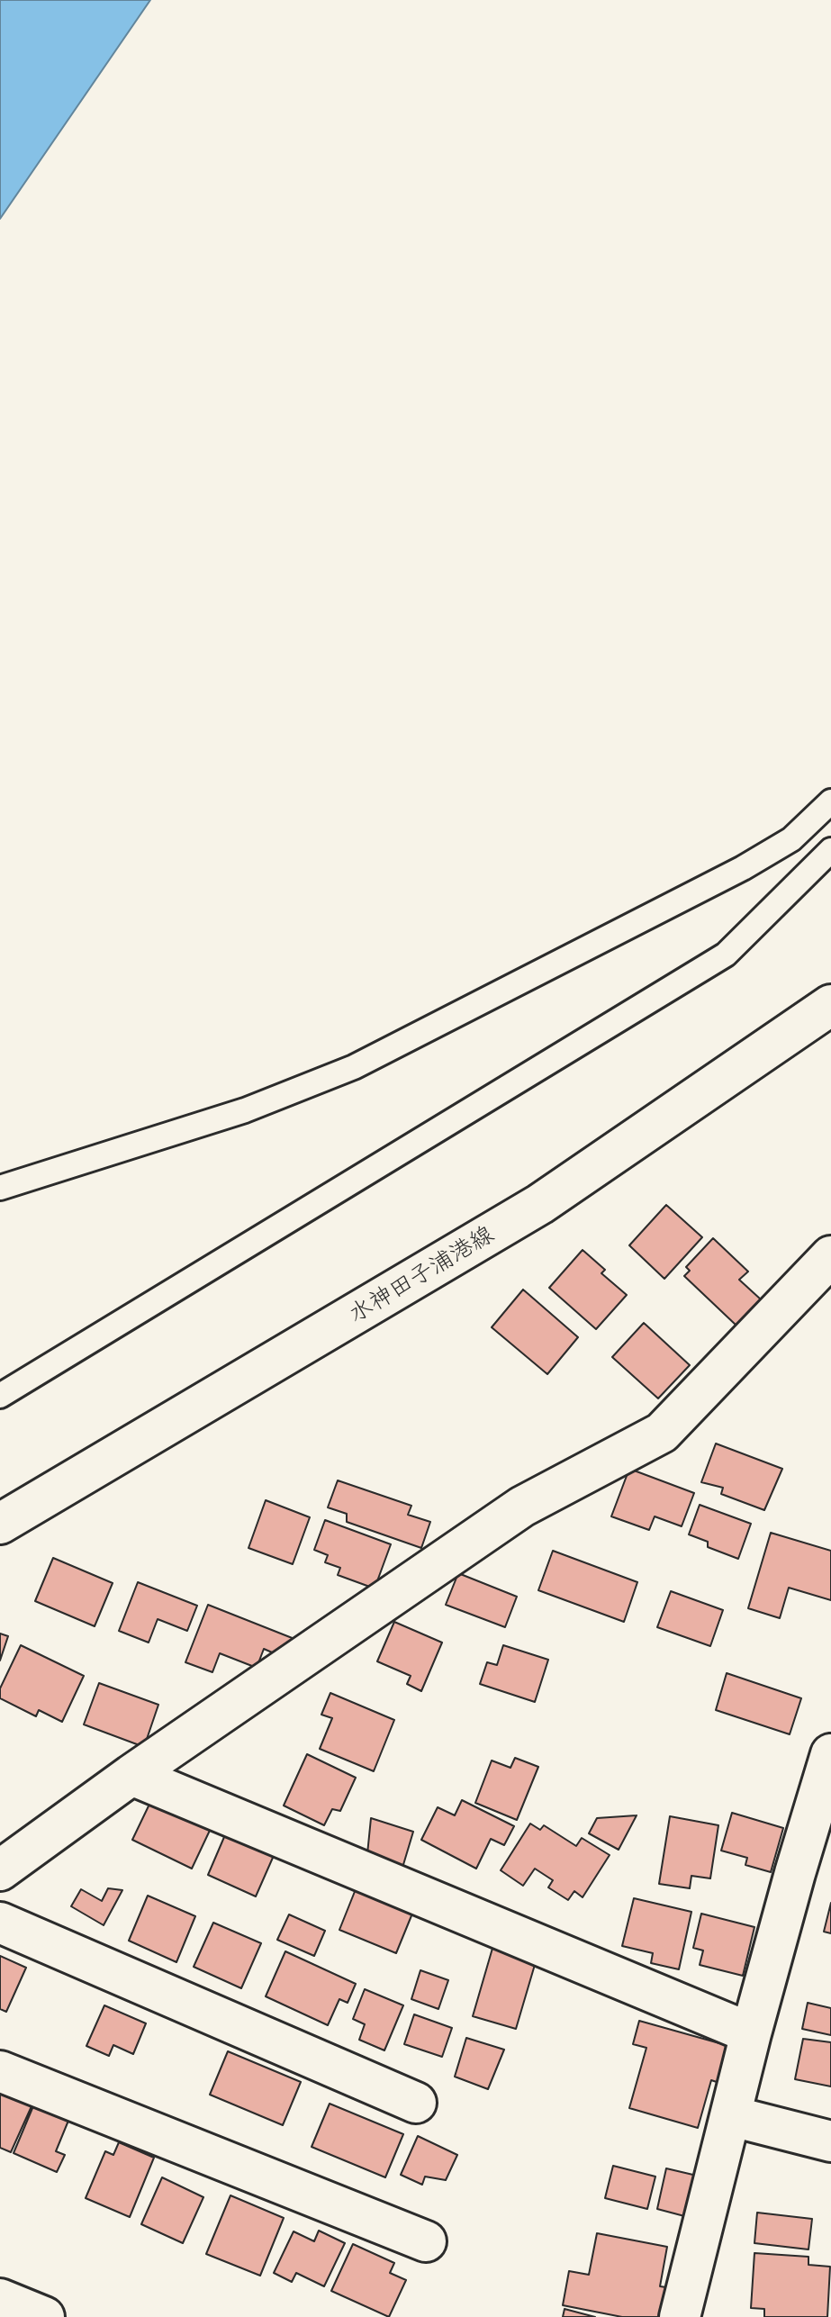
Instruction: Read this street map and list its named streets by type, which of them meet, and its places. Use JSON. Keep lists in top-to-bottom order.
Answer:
{
  "streets": {
    "street": ["水神田子浦港線"]
  }
}
